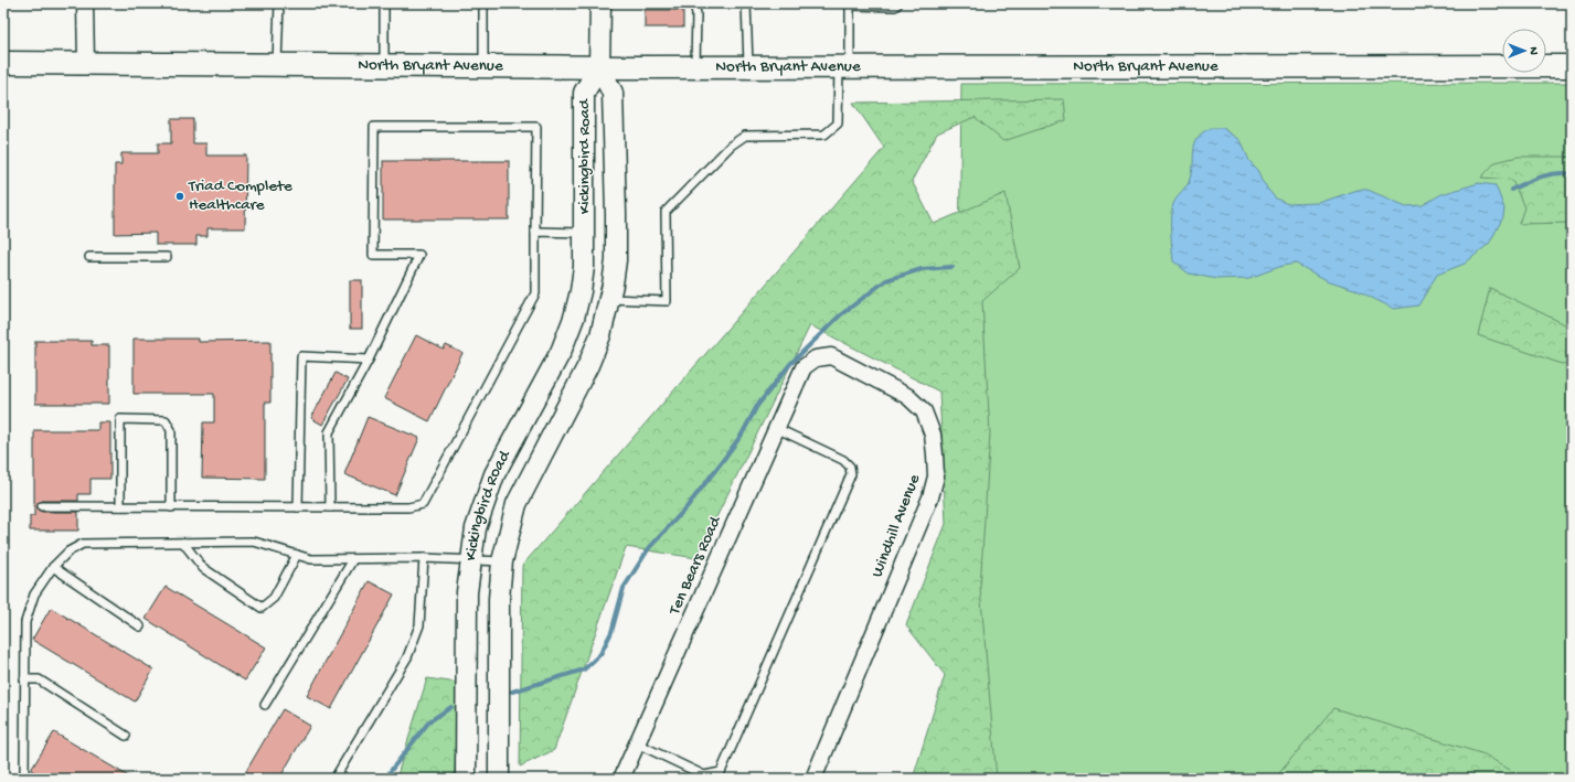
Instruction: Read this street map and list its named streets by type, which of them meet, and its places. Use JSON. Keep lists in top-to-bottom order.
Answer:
{
  "streets": {
    "main road": ["North Bryant Avenue"],
    "street": ["Kickingbird Road", "Windhill Avenue", "Ten Bears Road"]
  },
  "crossings": [
    ["North Bryant Avenue", "Kickingbird Road"],
    ["Windhill Avenue", "Ten Bears Road"]
  ],
  "places": ["Triad Complete Healthcare"],
  "north": "right"
}
